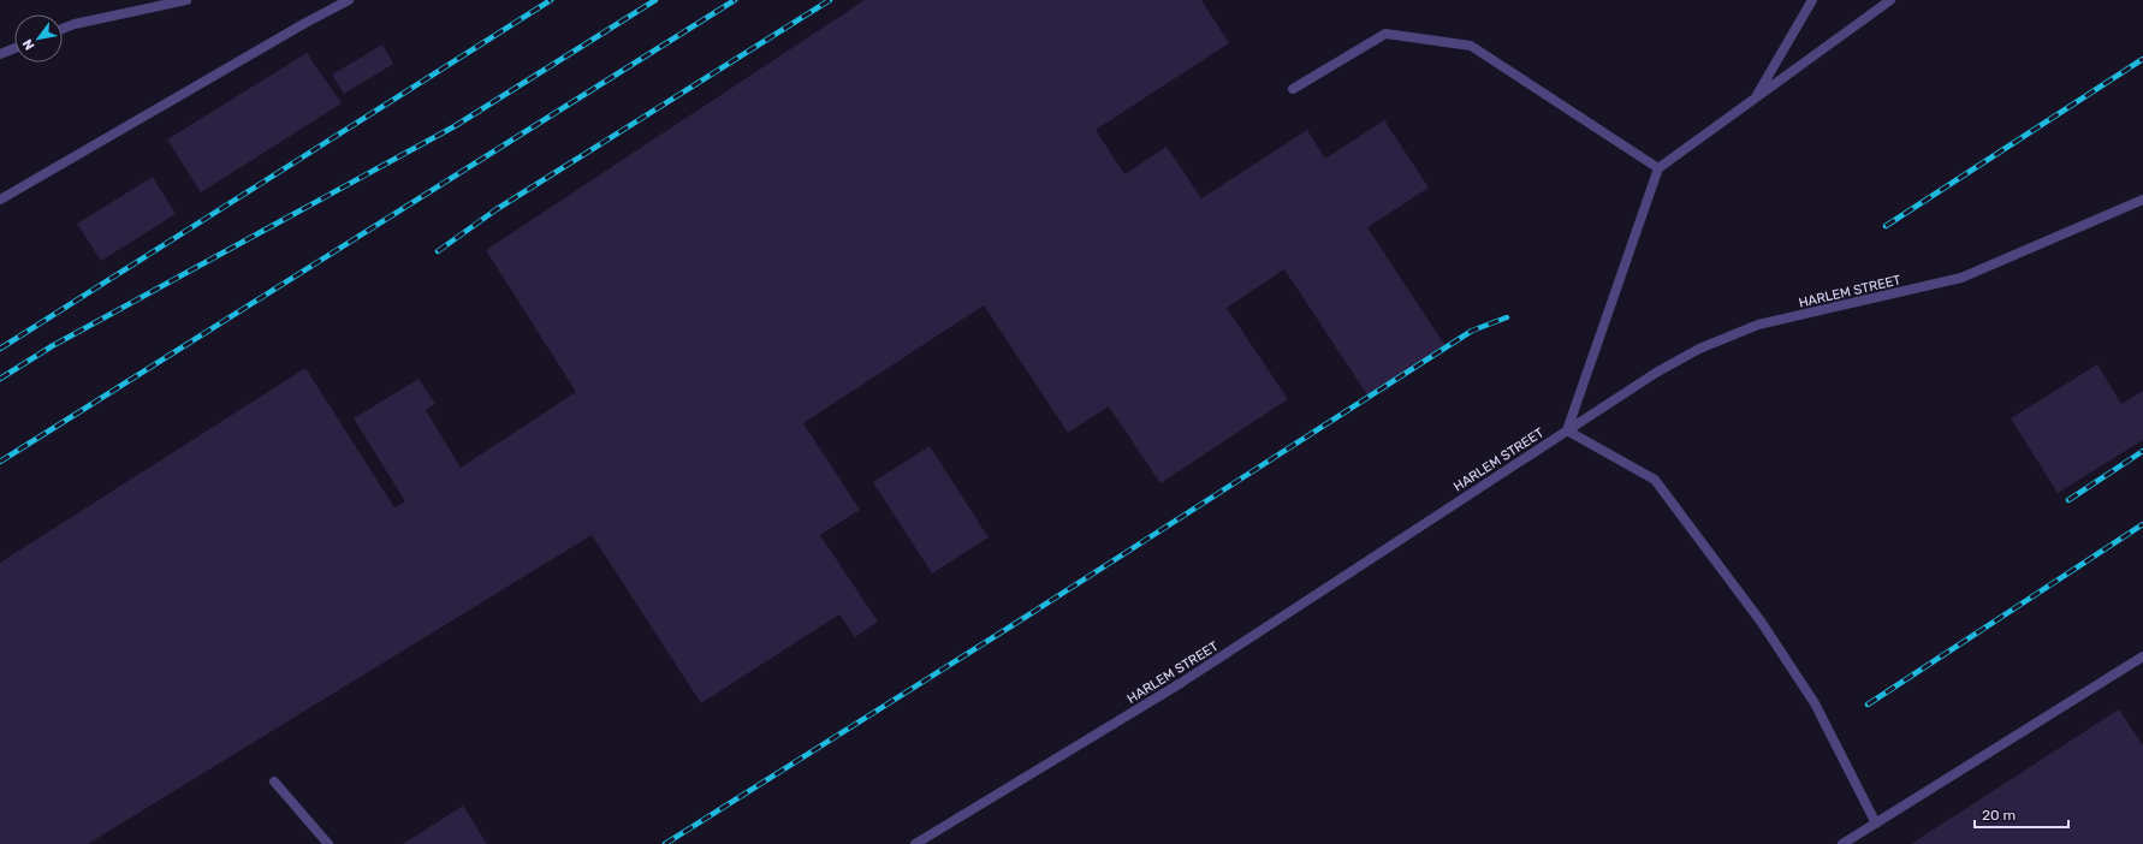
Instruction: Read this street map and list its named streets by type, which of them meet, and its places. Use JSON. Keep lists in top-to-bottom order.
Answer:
{
  "streets": {
    "lane": ["HARLEM STREET"]
  },
  "scale_bar": "20 m",
  "north": "bottom left"
}
